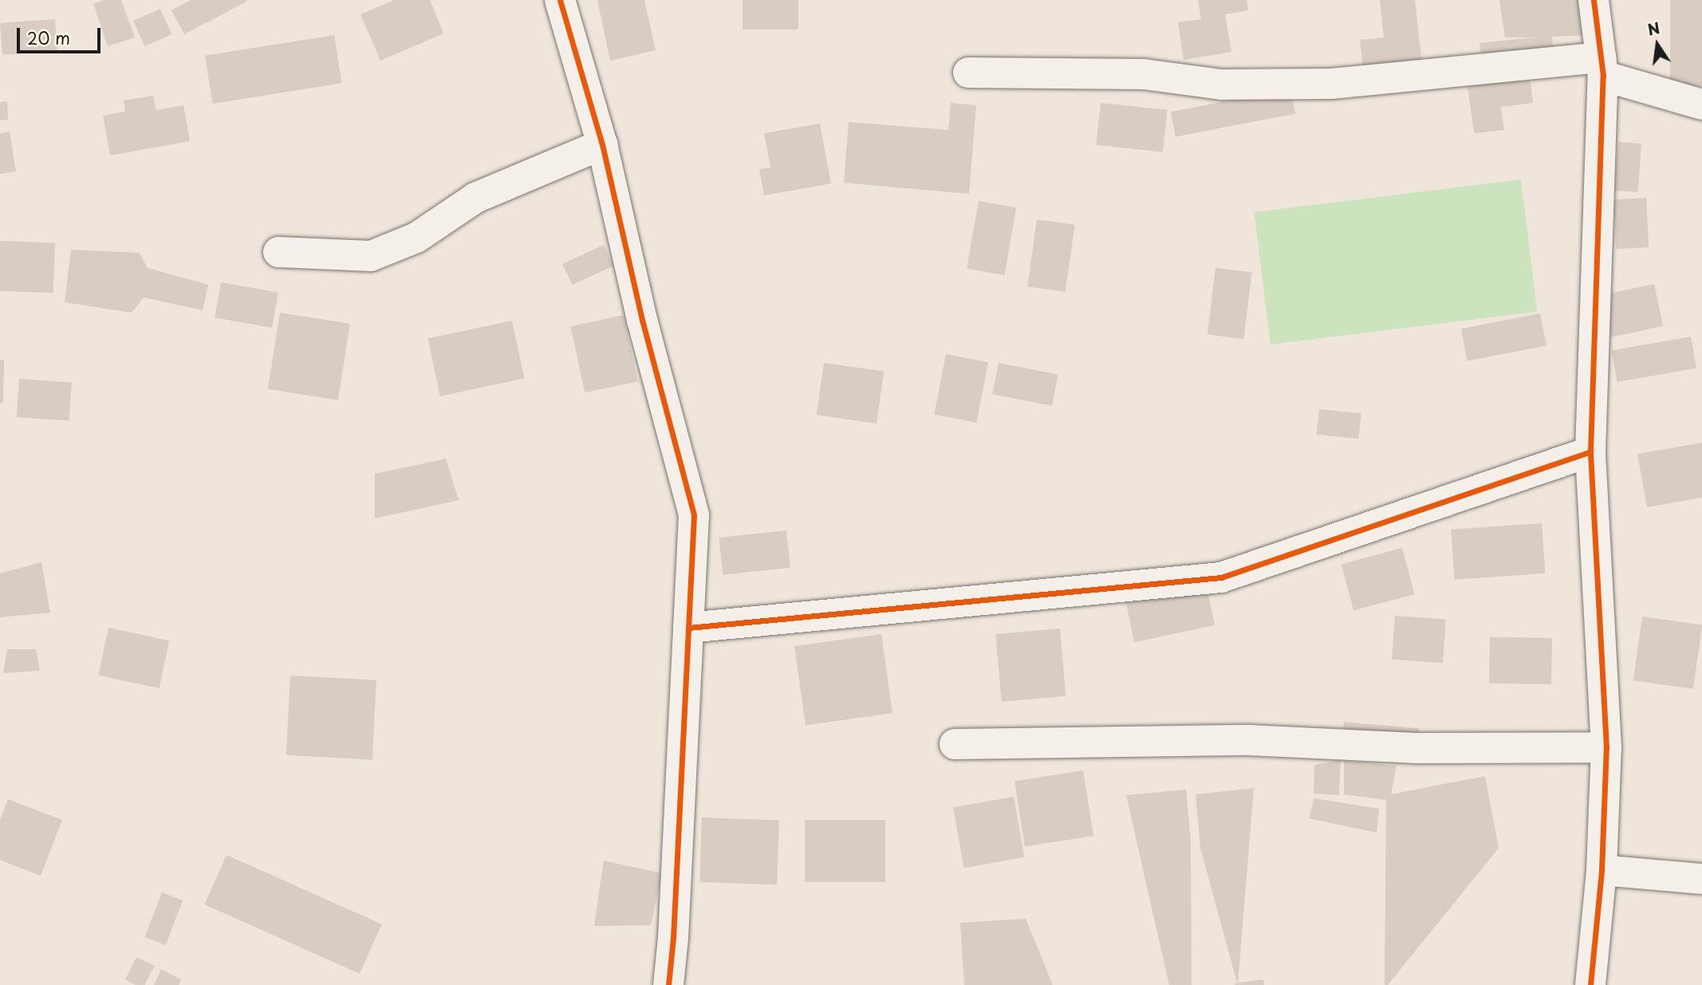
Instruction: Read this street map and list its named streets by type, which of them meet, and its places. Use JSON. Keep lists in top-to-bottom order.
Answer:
{
  "scale_bar": "20 m",
  "north": "top"
}
